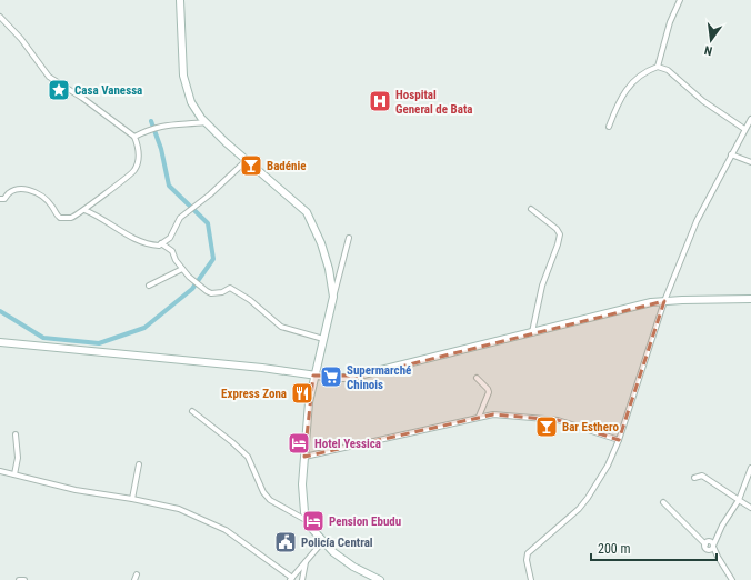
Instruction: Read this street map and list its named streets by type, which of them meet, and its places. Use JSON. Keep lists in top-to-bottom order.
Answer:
{
  "places": {
    "place": ["Casa Vanessa"],
    "hospital": ["Hospital General de Bata"],
    "bar": ["Badénie", "Bar Esthero"],
    "supermarket": ["Supermarché Chinois"],
    "restaurant": ["Express Zona"],
    "hotel": ["Hotel Yessica", "Pension Ebudu"],
    "public building": ["Policía Central"]
  },
  "scale_bar": "200 m",
  "north": "bottom"
}
